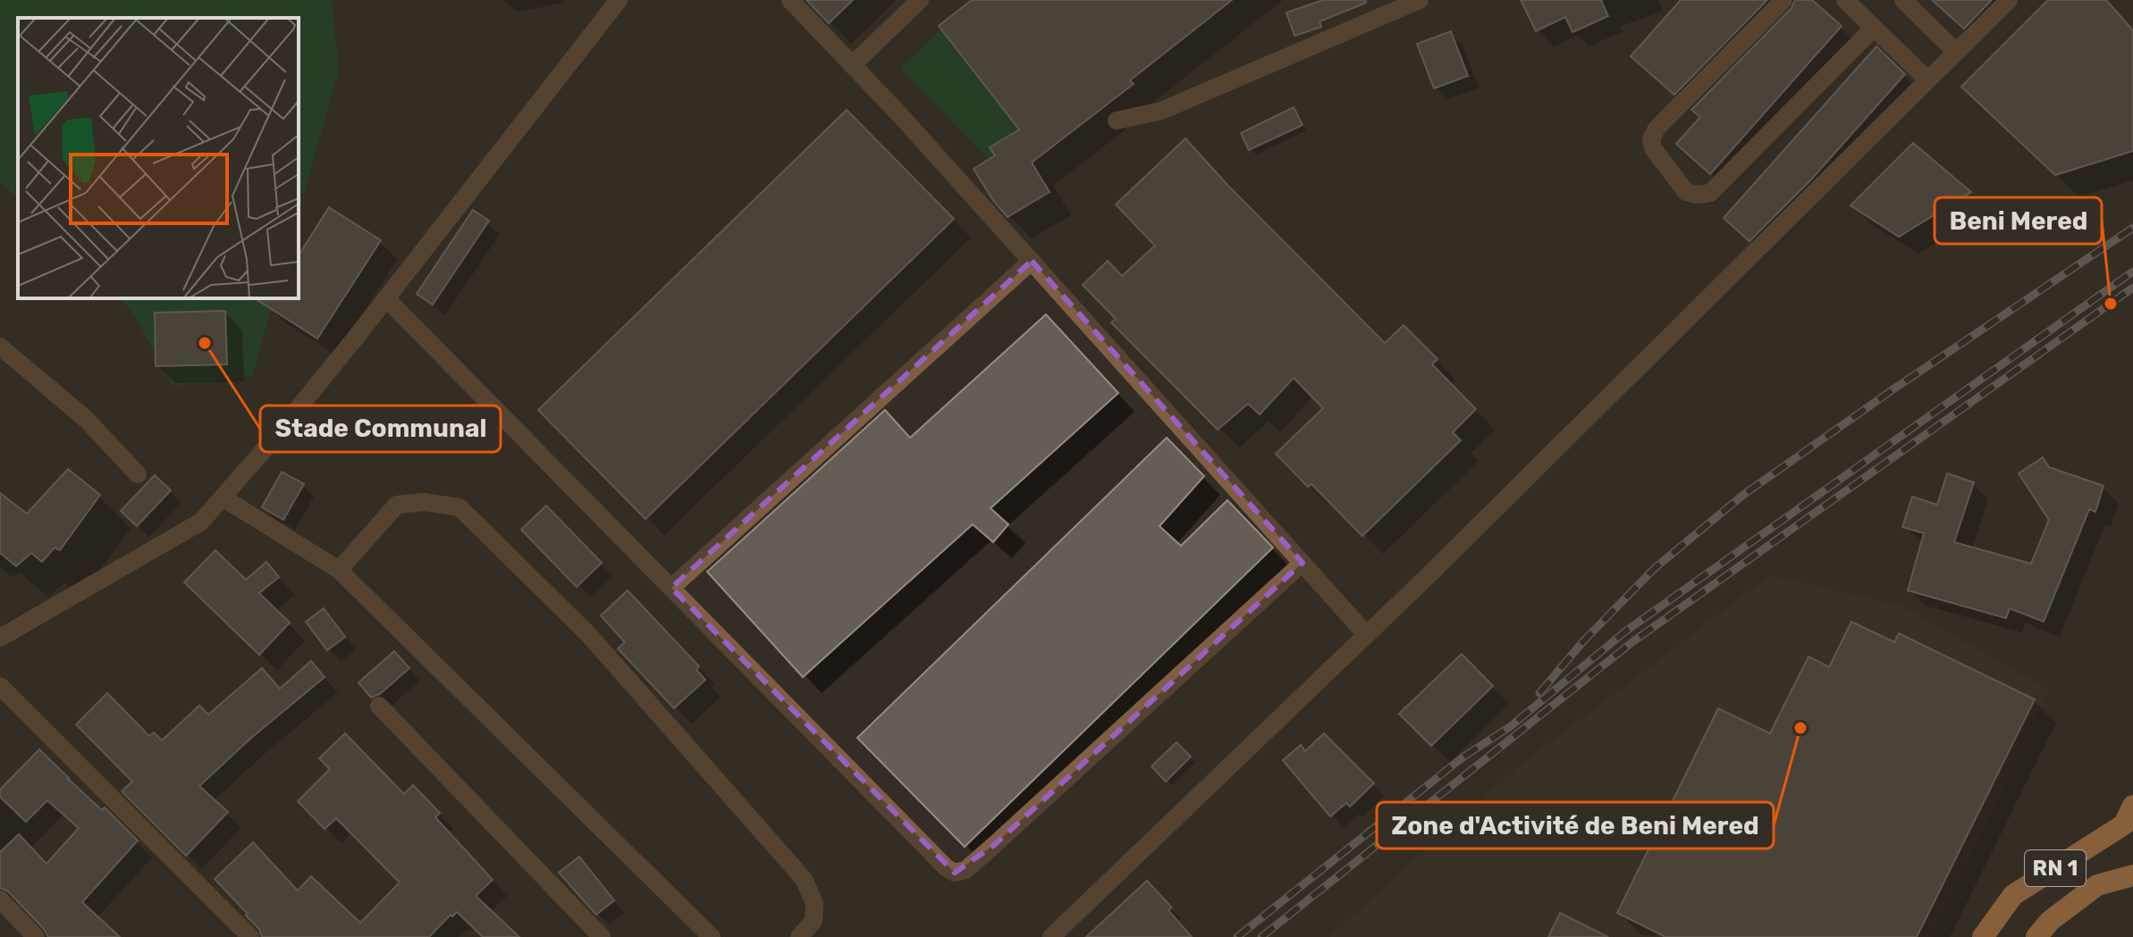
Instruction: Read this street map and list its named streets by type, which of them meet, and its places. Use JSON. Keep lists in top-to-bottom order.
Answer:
{
  "streets": {
    "highway": ["RN 1"]
  },
  "places": ["Beni Mered", "Stade Communal", "Zone d'Activité de Beni Mered"]
}
